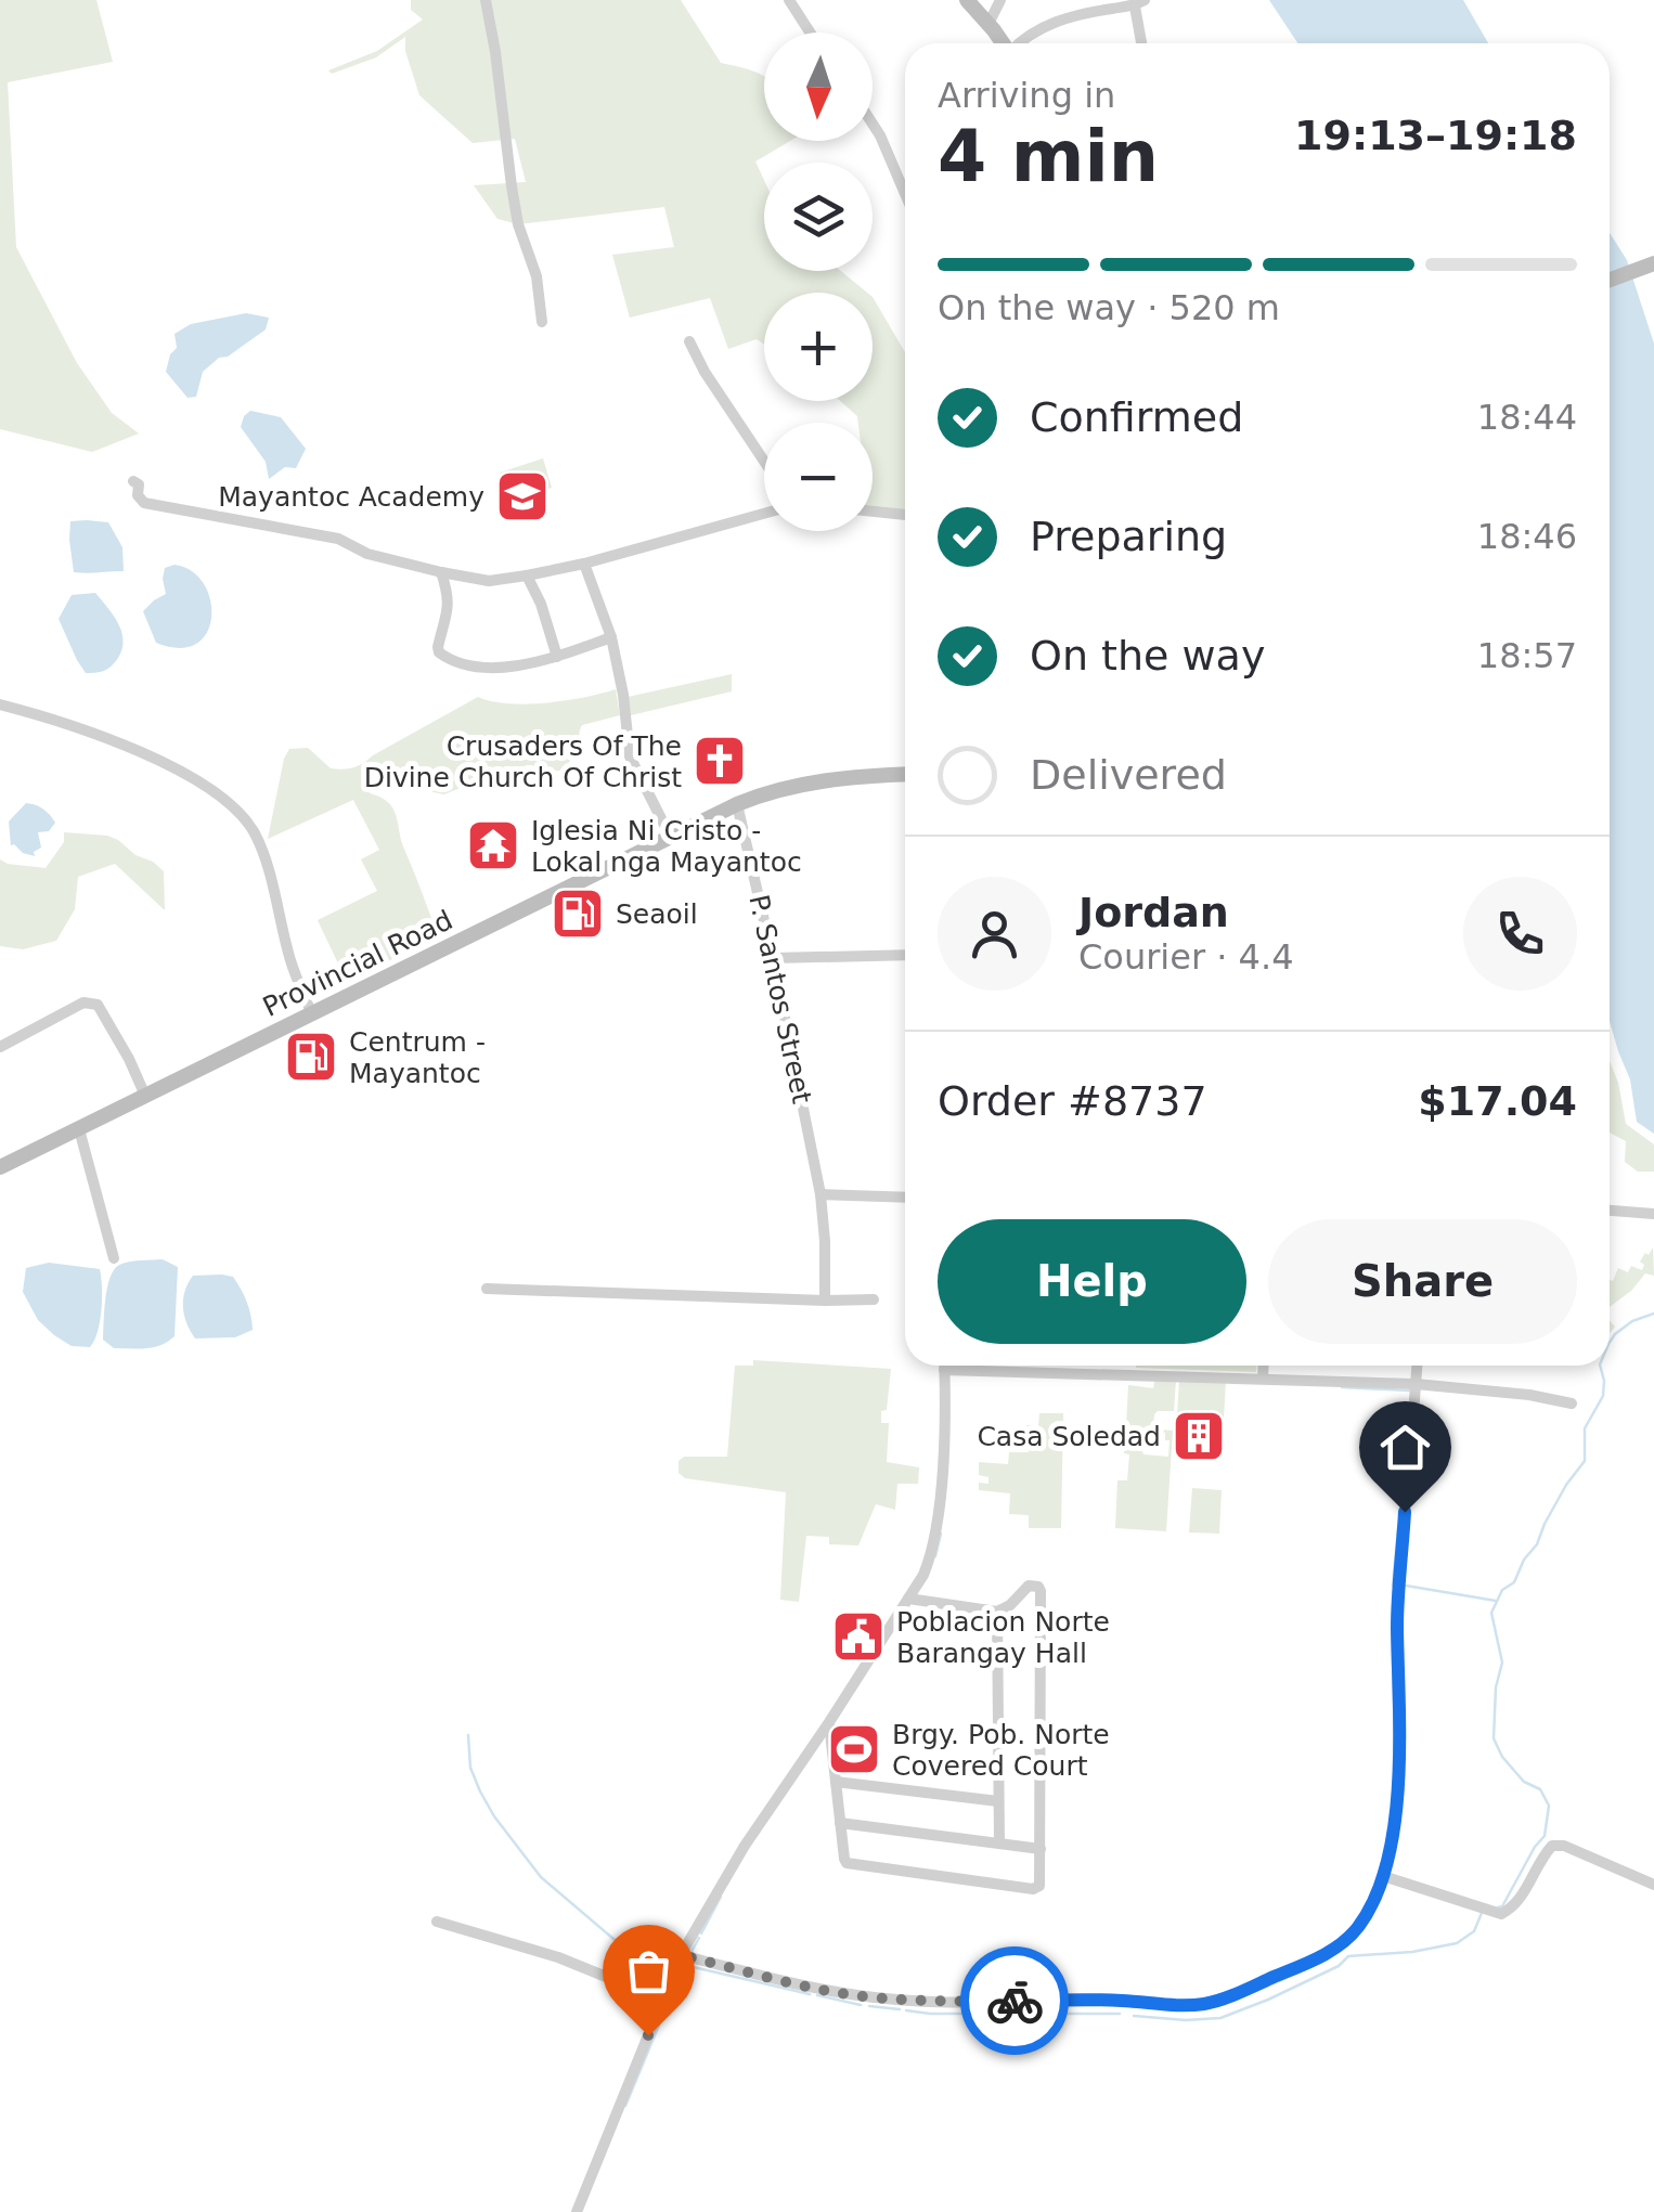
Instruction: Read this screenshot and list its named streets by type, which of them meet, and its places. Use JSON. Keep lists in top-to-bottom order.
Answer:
{
  "streets": {
    "main road": ["Provincial Road"],
    "street": ["P. Santos Street"]
  },
  "crossings": [
    ["Provincial Road", "P. Santos Street"]
  ],
  "places": {
    "school or university": ["Mayantoc Academy"],
    "church": ["Crusaders Of The Divine Church Of Christ"],
    "temple": ["Iglesia Ni Cristo - Lokal nga Mayantoc"],
    "fuel station": ["Seaoil", "Centrum - Mayantoc"],
    "building": ["Casa Soledad"],
    "public building": ["Poblacion Norte Barangay Hall"],
    "sports": ["Brgy. Pob. Norte Covered Court"]
  },
  "north": "bottom",
  "page": {
    "map_buttons": ["+", "−"],
    "heading": ["4 min", "Arriving in", "19:13–19:18"],
    "panel": [
      "Jordan",
      "Courier · 4.4",
      "Order #8737",
      "$17.04"
    ],
    "bar": "On the way · 520 m",
    "list": [
      ["Confirmed", "18:44"],
      ["Preparing", "18:46"],
      ["On the way", "18:57"],
      "Delivered"
    ],
    "buttons": ["Help", "Share"]
  }
}
